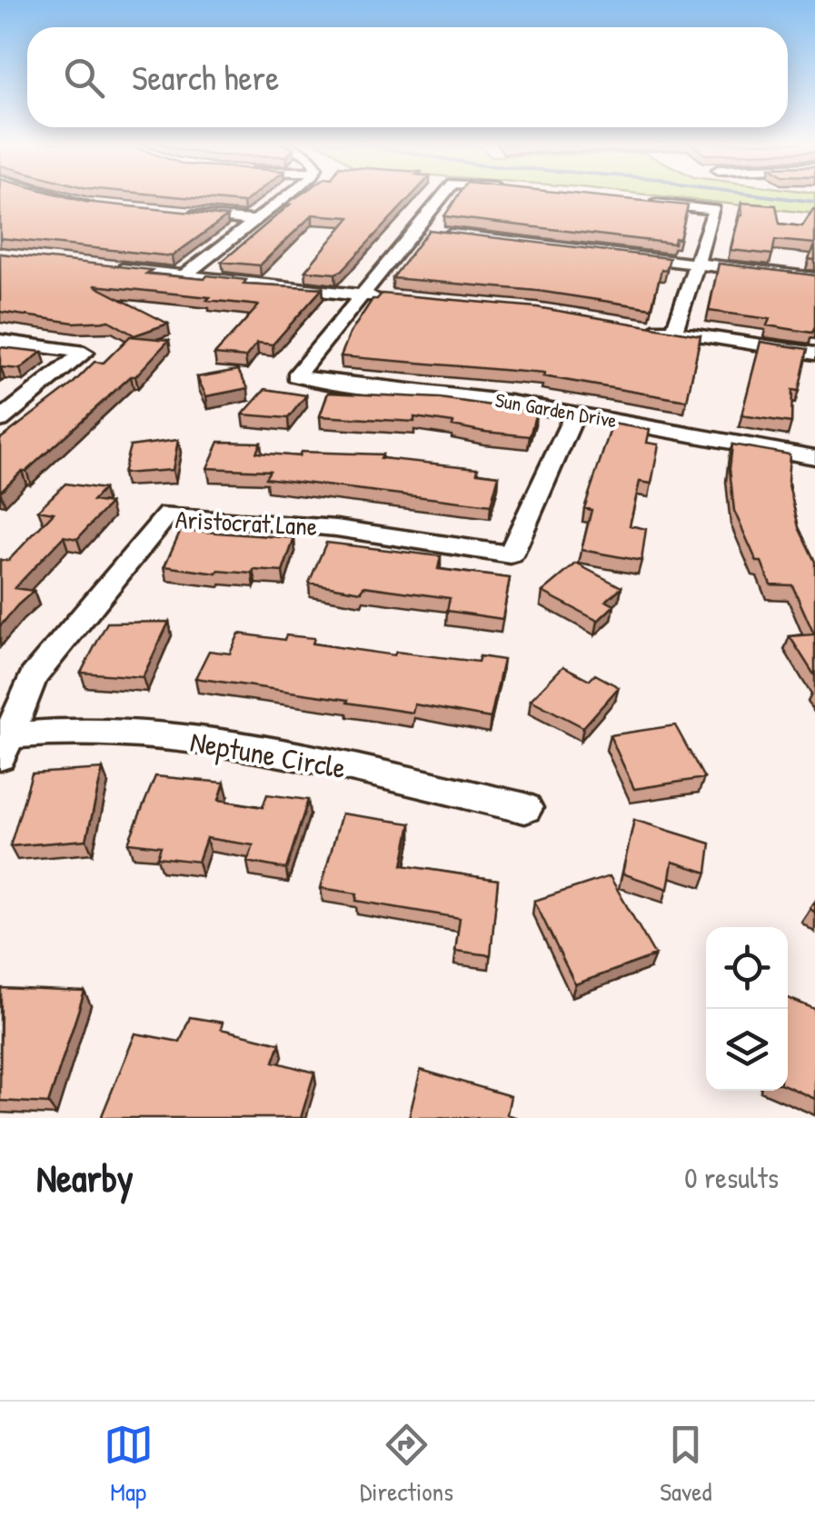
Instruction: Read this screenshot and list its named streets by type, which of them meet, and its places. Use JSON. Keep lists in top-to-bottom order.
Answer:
{
  "streets": {
    "street": ["Sun Garden Drive", "Aristocrat Lane", "Neptune Circle"]
  },
  "crossings": [
    ["Sun Garden Drive", "Aristocrat Lane"],
    ["Aristocrat Lane", "Neptune Circle"]
  ],
  "page": {
    "search": "Search here",
    "heading": ["Nearby", "0 results"],
    "nav": ["Map", "Directions", "Saved"]
  }
}
